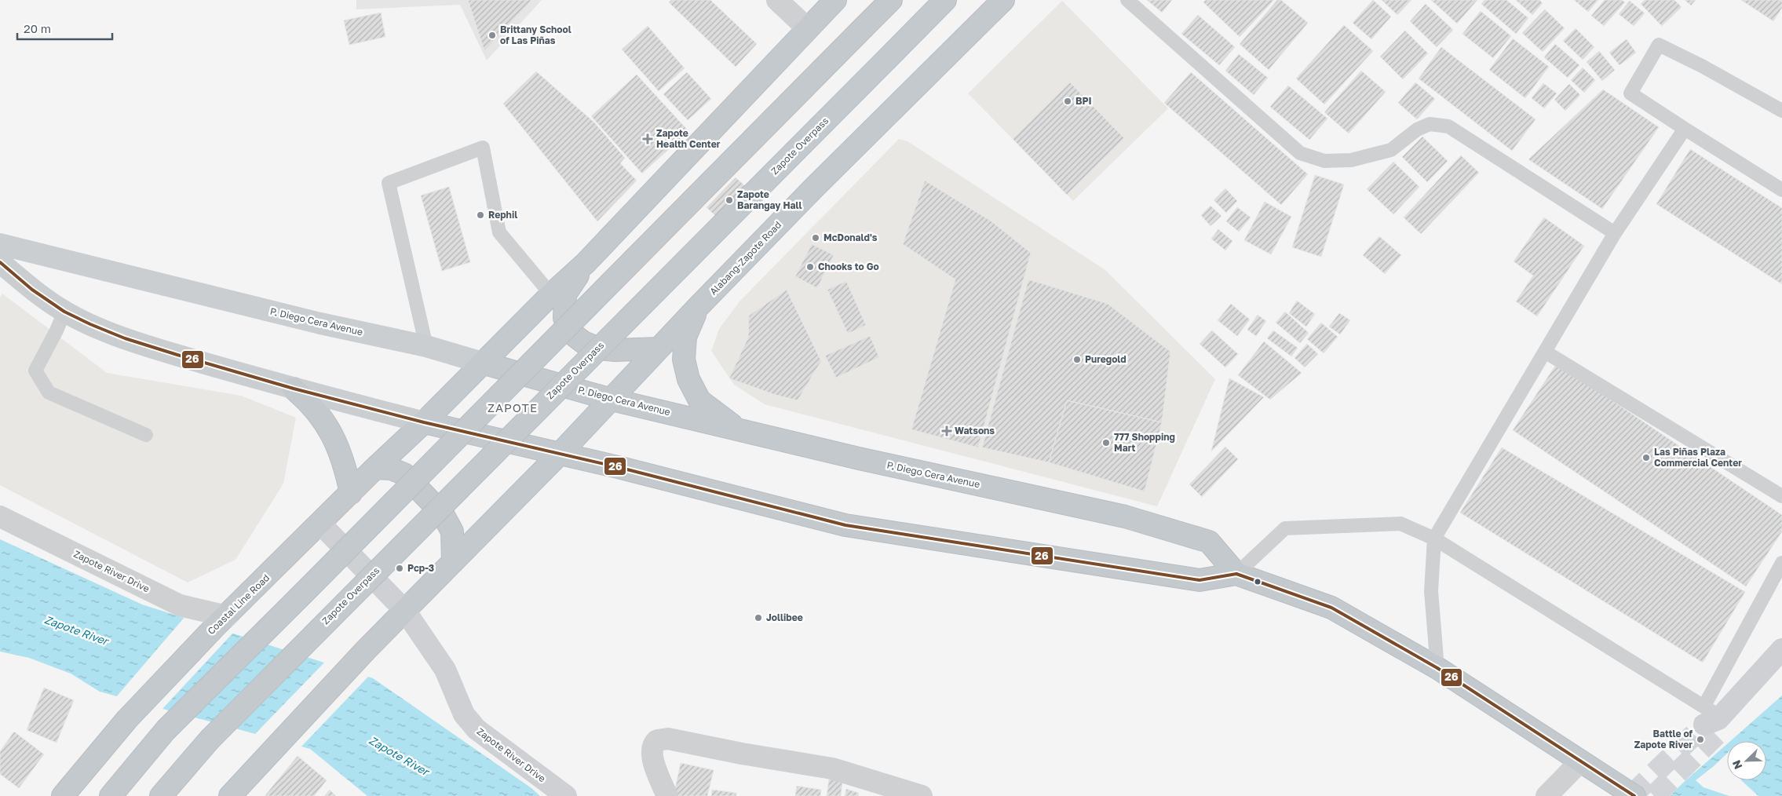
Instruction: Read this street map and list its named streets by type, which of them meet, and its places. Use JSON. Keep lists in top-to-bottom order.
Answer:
{
  "streets": {
    "highway": [
      "Zapote Overpass",
      "Alabang-Zapote Road",
      "P. Diego Cera Avenue",
      "Coastal Line Road"
    ],
    "main road": ["Zapote River Drive"]
  },
  "crossings": [
    ["Alabang-Zapote Road", "P. Diego Cera Avenue"],
    ["P. Diego Cera Avenue", "Coastal Line Road"],
    ["Zapote River Drive", "Coastal Line Road"]
  ],
  "districts": ["ZAPOTE"],
  "water": ["Zapote River"],
  "places": {
    "other": [
      "Brittany School of Las Piñas",
      "BPI",
      "Zapote Barangay Hall",
      "Rephil",
      "McDonald's",
      "Chooks to Go",
      "Puregold",
      "777 Shopping Mart",
      "Las Piñas Plaza Commercial Center",
      "Pcp-3",
      "Jollibee",
      "Battle of Zapote River"
    ],
    "health": ["Zapote Health Center", "Watsons"]
  },
  "lines": ["transit line 26"],
  "scale_bar": "20 m",
  "north": "bottom left"
}
